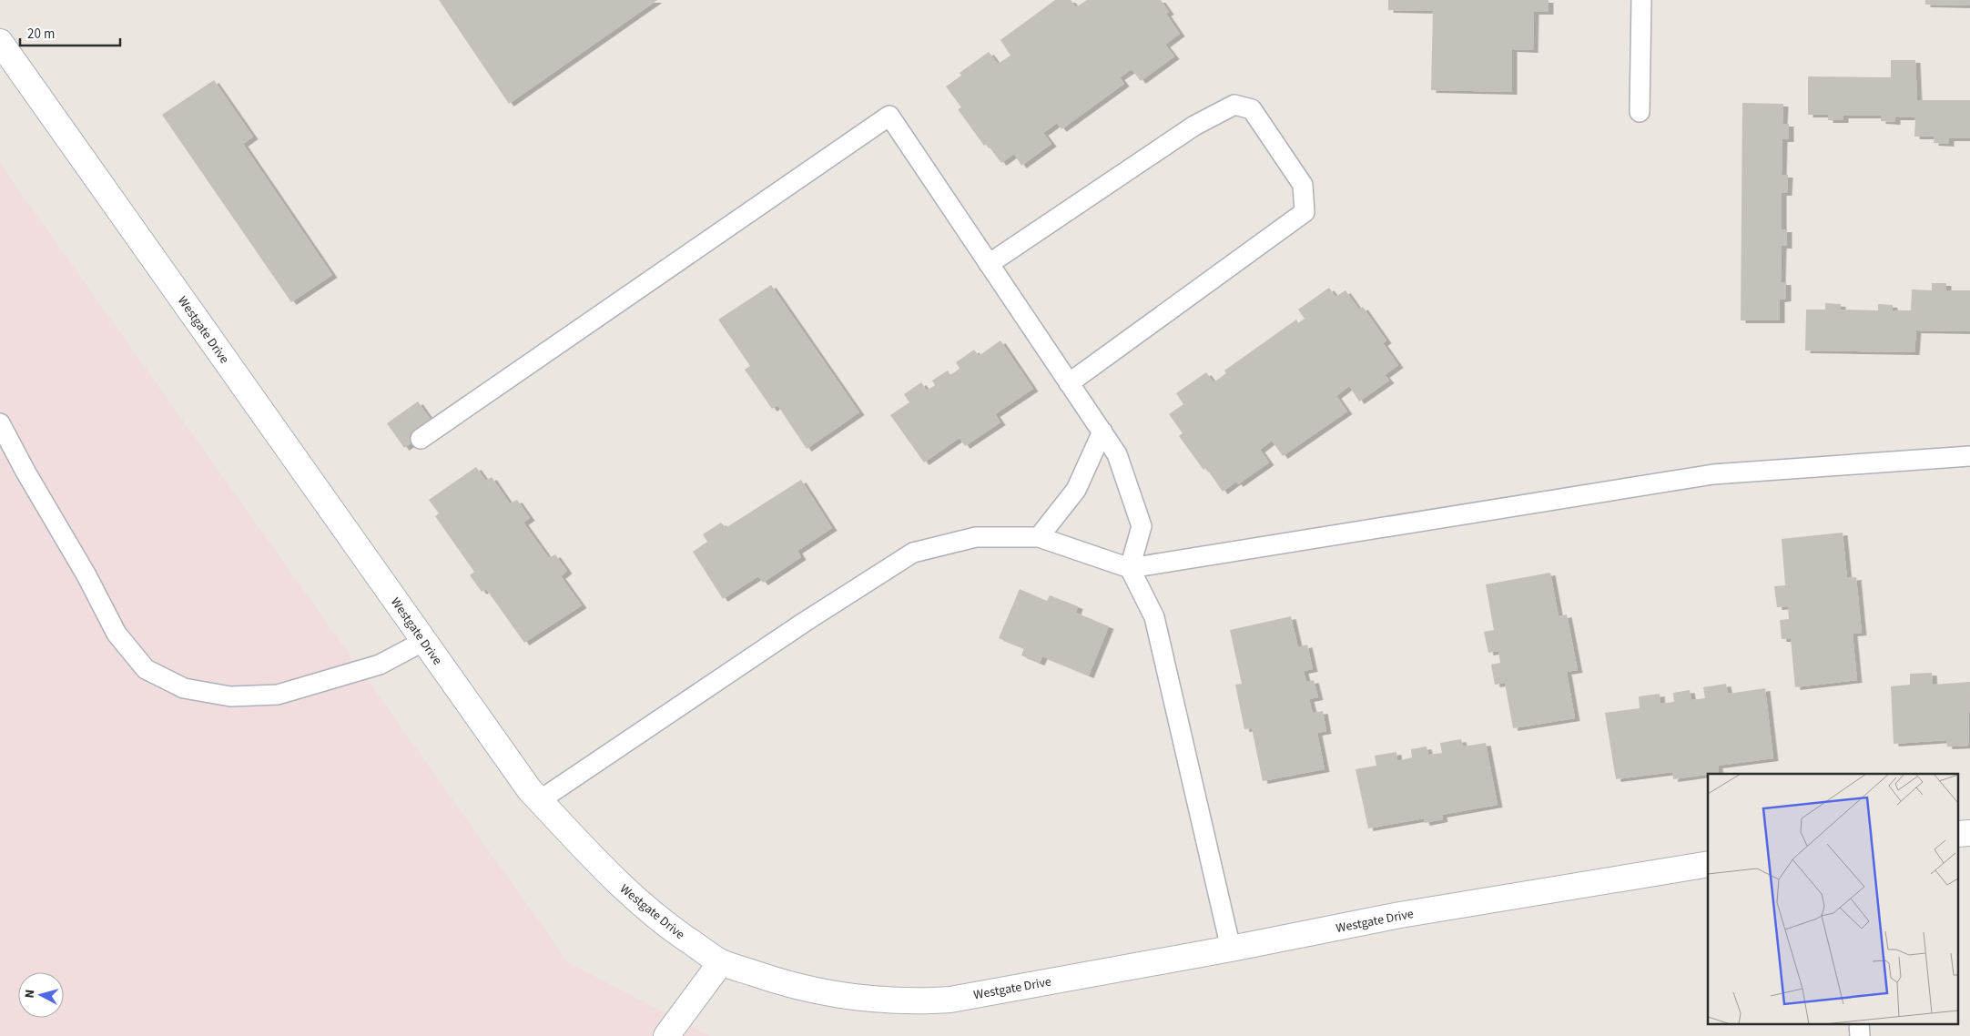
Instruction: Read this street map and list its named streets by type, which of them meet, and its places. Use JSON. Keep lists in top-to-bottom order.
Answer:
{
  "streets": {
    "street": ["Westgate Drive"]
  },
  "scale_bar": "20 m",
  "north": "left"
}
